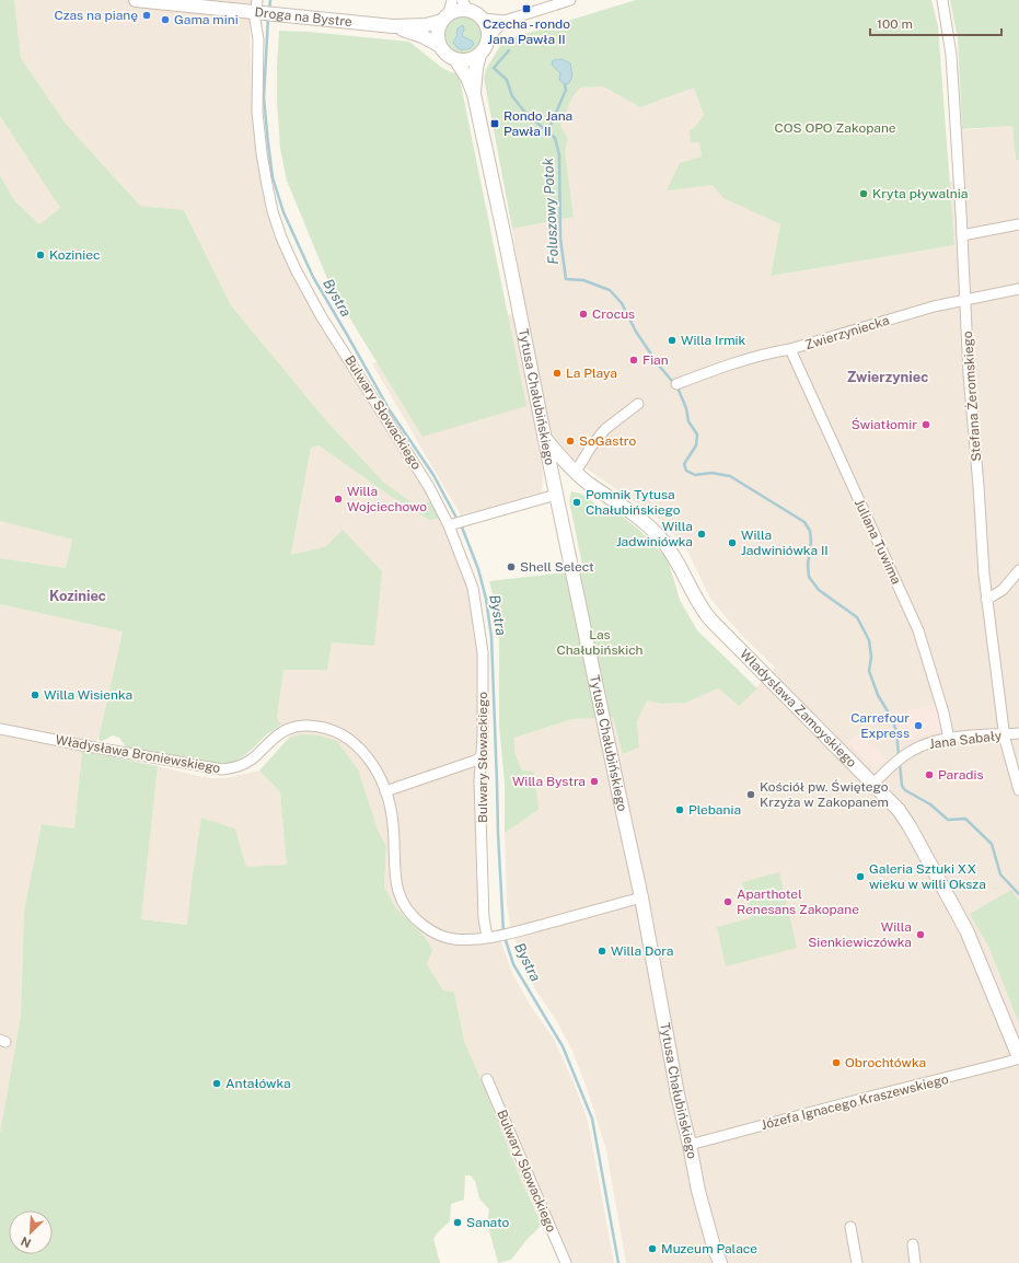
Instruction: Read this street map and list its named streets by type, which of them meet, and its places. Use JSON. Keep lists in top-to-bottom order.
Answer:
{
  "streets": {
    "street": [
      "Droga na Bystre",
      "Zwierzyniecka",
      "Tytusa Chałubińskiego",
      "Stefana Żeromskiego",
      "Bulwary Słowackiego",
      "Juliana Tuwima",
      "Władysława Zamoyskiego",
      "Jana Sabały",
      "Władysława Broniewskiego",
      "Józefa Ignacego Kraszewskiego"
    ]
  },
  "crossings": [
    ["Droga na Bystre", "Tytusa Chałubińskiego"],
    ["Droga na Bystre", "Bulwary Słowackiego"],
    ["Zwierzyniecka", "Stefana Żeromskiego"],
    ["Zwierzyniecka", "Juliana Tuwima"],
    ["Tytusa Chałubińskiego", "Władysława Zamoyskiego"],
    ["Tytusa Chałubińskiego", "Władysława Broniewskiego"],
    ["Tytusa Chałubińskiego", "Józefa Ignacego Kraszewskiego"],
    ["Stefana Żeromskiego", "Jana Sabały"],
    ["Bulwary Słowackiego", "Władysława Broniewskiego"],
    ["Juliana Tuwima", "Jana Sabały"],
    ["Władysława Zamoyskiego", "Jana Sabały"],
    ["Władysława Zamoyskiego", "Józefa Ignacego Kraszewskiego"]
  ],
  "districts": ["Zwierzyniec", "Koziniec"],
  "water": ["Foluszowy Potok", "Bystra"],
  "parks": ["COS OPO Zakopane", "Las Chałubińskich"],
  "places": {
    "transit": ["Czecha - rondo Jana Pawła II", "Rondo Jana Pawła II"],
    "other": [
      "Czas na pianę",
      "Gama mini",
      "Kryta pływalnia",
      "Koziniec",
      "Crocus",
      "Willa Irmik",
      "Fian",
      "La Playa",
      "Światłomir",
      "SoGastro",
      "Willa Wojciechowo",
      "Pomnik Tytusa Chałubińskiego",
      "Willa Jadwiniówka",
      "Willa Jadwiniówka II",
      "Shell Select",
      "Willa Wisienka",
      "Carrefour Express",
      "Paradis",
      "Willa Bystra",
      "Kościół pw. Świętego Krzyża w Zakopanem",
      "Plebania",
      "Galeria Sztuki XX wieku w willi Oksza",
      "Aparthotel Renesans Zakopane",
      "Willa Sienkiewiczówka",
      "Willa Dora",
      "Obrochtówka",
      "Antałówka",
      "Sanato",
      "Muzeum Palace"
    ]
  },
  "scale_bar": "100 m",
  "north": "bottom left"
}
